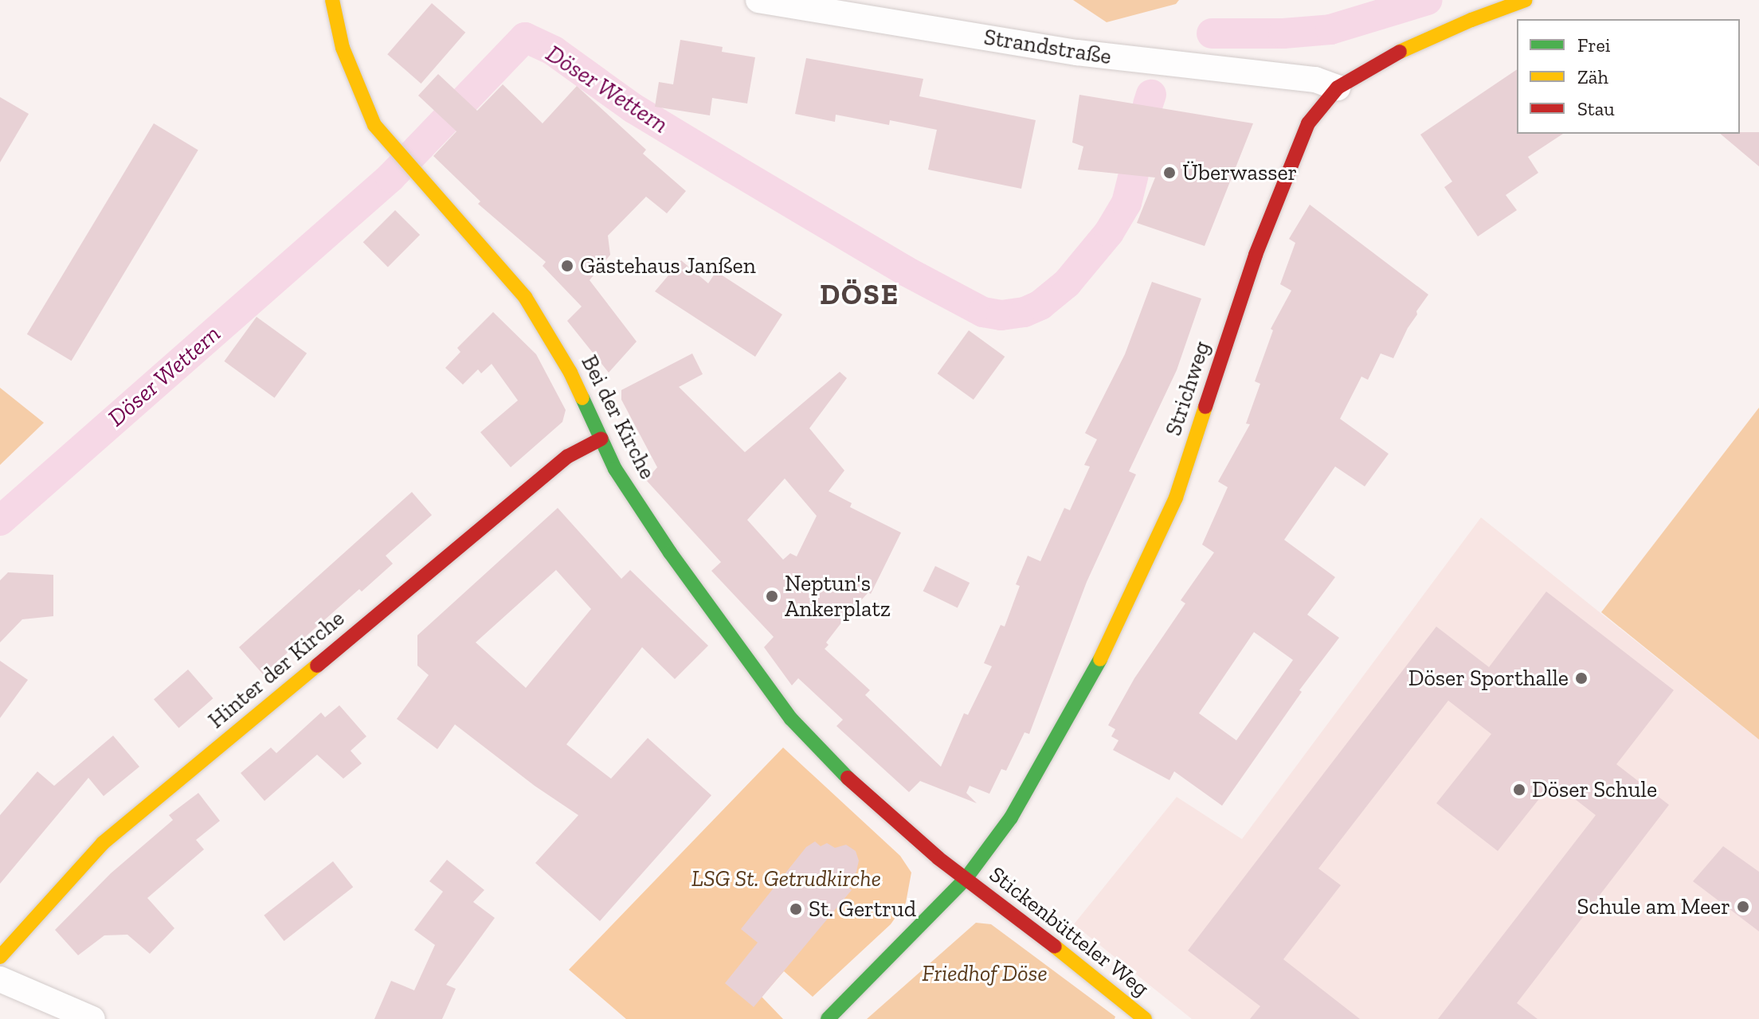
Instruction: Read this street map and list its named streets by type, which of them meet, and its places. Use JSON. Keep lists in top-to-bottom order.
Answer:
{
  "streets": {
    "street": [
      "Strandstraße",
      "Strichweg",
      "Bei der Kirche",
      "Hinter der Kirche",
      "Stickenbütteler Weg"
    ]
  },
  "crossings": [
    ["Strandstraße", "Strichweg"],
    ["Strichweg", "Bei der Kirche"],
    ["Strichweg", "Stickenbütteler Weg"],
    ["Bei der Kirche", "Hinter der Kirche"],
    ["Bei der Kirche", "Stickenbütteler Weg"]
  ],
  "districts": ["DÖSE"],
  "water": ["Döser Wettern"],
  "parks": ["LSG St. Getrudkirche", "Friedhof Döse"],
  "places": [
    "Überwasser",
    "Gästehaus Janßen",
    "Neptun's Ankerplatz",
    "Döser Sporthalle",
    "Döser Schule",
    "Schule am Meer",
    "St. Gertrud"
  ],
  "legend": ["Frei", "Zäh", "Stau"]
}
